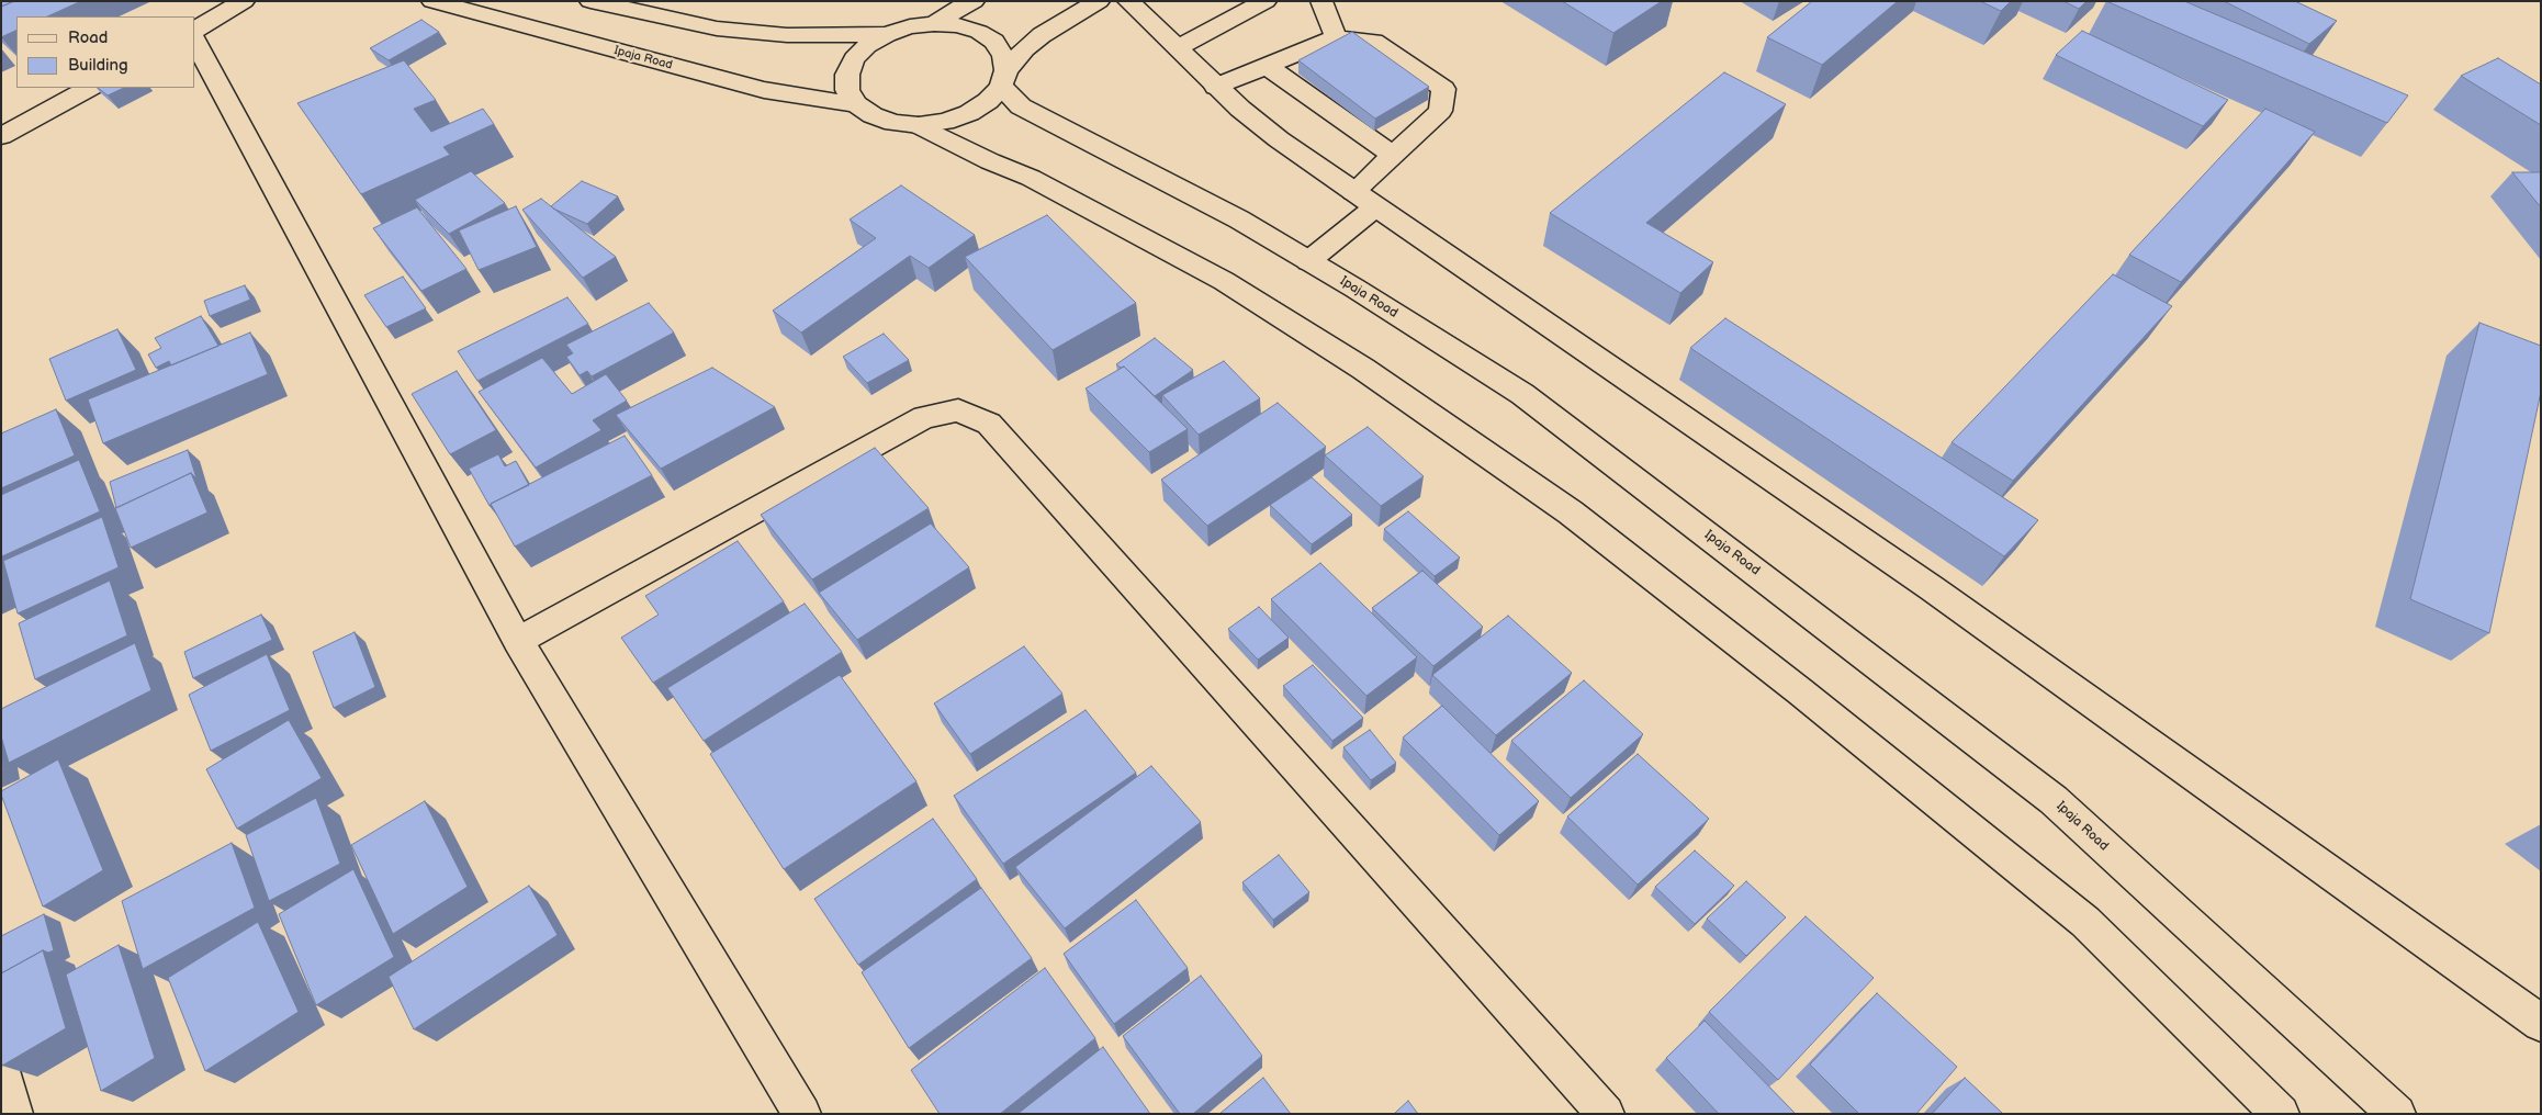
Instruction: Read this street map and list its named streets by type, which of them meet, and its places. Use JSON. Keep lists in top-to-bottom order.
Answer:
{
  "streets": {
    "street": ["Ipaja Road"]
  },
  "legend": ["Road", "Building"]
}
